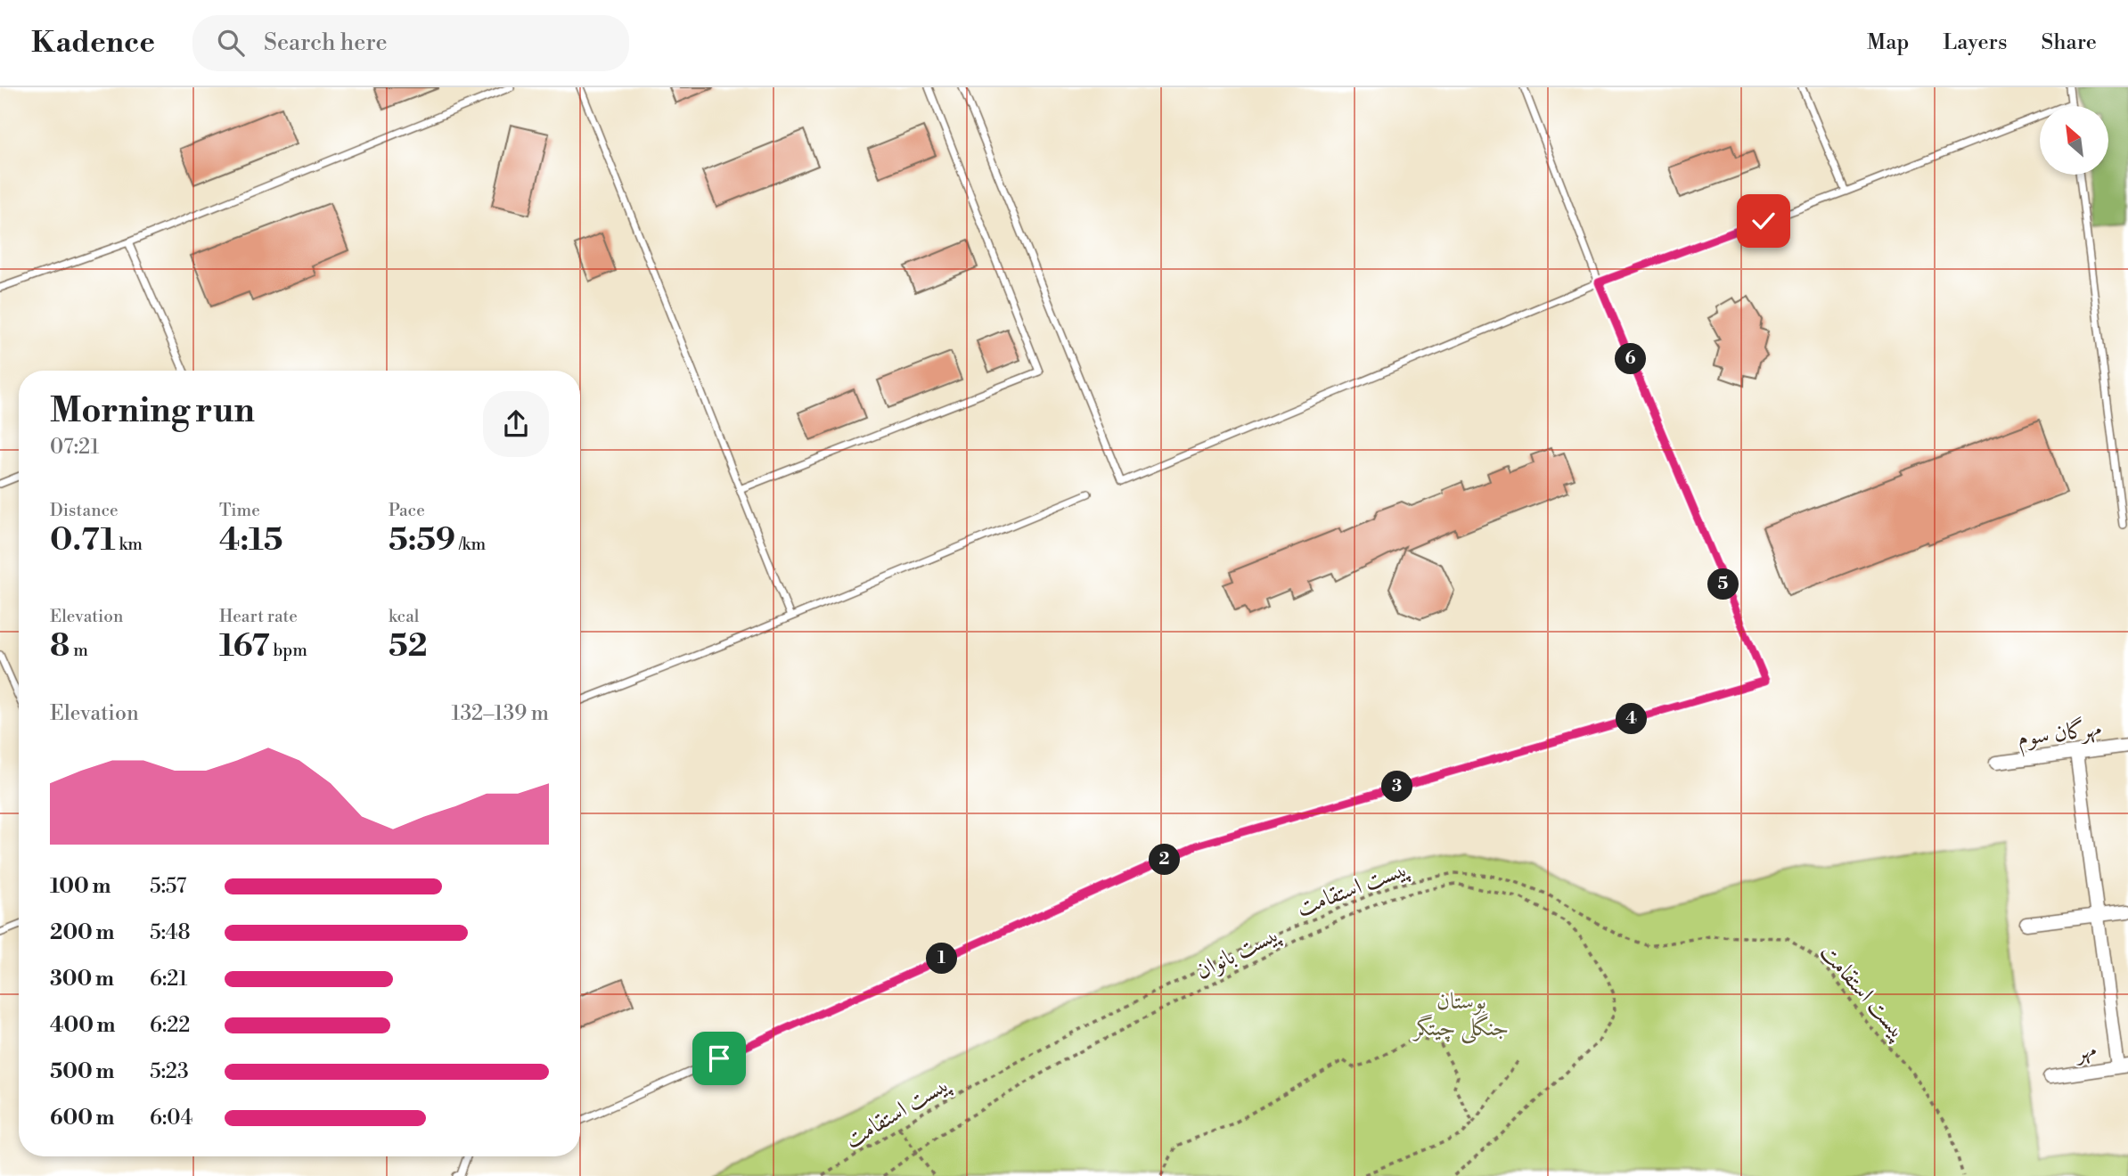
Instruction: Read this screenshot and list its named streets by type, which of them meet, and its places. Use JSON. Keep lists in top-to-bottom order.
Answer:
{
  "streets": {
    "street": ["مهرگان سوم", "مهر"],
    "path": ["پیست استقامت", "پیست بانوان"]
  },
  "parks": ["بوستان جنگلی چیتگر"],
  "north": "top left",
  "page": {
    "header": "Kadence",
    "search": "Search here",
    "nav": ["Map", "Layers", "Share"],
    "pins": [
      "6",
      "5",
      "4",
      "3",
      "2",
      "1"
    ],
    "heading": ["Morning run", "07:21"],
    "stats": [
      ["Distance", "0.71 km"],
      ["Time", "4:15"],
      ["Pace", "5:59 /km"],
      ["Elevation", "8 m"],
      ["Heart rate", "167 bpm"],
      ["kcal", "52"]
    ],
    "chart": ["Elevation", "132–139 m"],
    "list": [
      {
        "name": "100 m",
        "note": "5:57"
      },
      {
        "name": "200 m",
        "note": "5:48"
      },
      {
        "name": "300 m",
        "note": "6:21"
      },
      {
        "name": "400 m",
        "note": "6:22"
      },
      {
        "name": "500 m",
        "note": "5:23"
      },
      {
        "name": "600 m",
        "note": "6:04"
      }
    ]
  }
}
